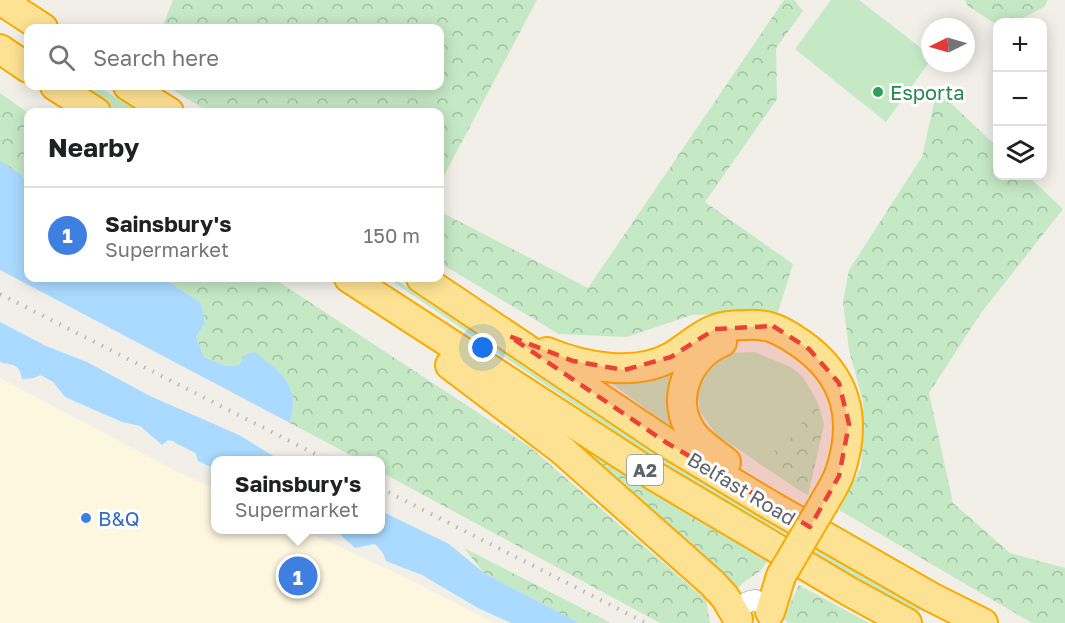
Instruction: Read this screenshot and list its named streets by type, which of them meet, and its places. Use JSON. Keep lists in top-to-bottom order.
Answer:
{
  "streets": {
    "highway": ["A2", "Belfast Road"]
  },
  "places": ["Esporta", "B&Q"],
  "north": "left",
  "page": {
    "map_buttons": ["+", "−"],
    "search": "Search here",
    "heading": "Nearby",
    "list": [
      {
        "mark": "1",
        "name": "Sainsbury's",
        "note": "Supermarket",
        "value": "150 m"
      }
    ],
    "popup": ["Sainsbury's", "Supermarket"],
    "pins": "1"
  }
}
